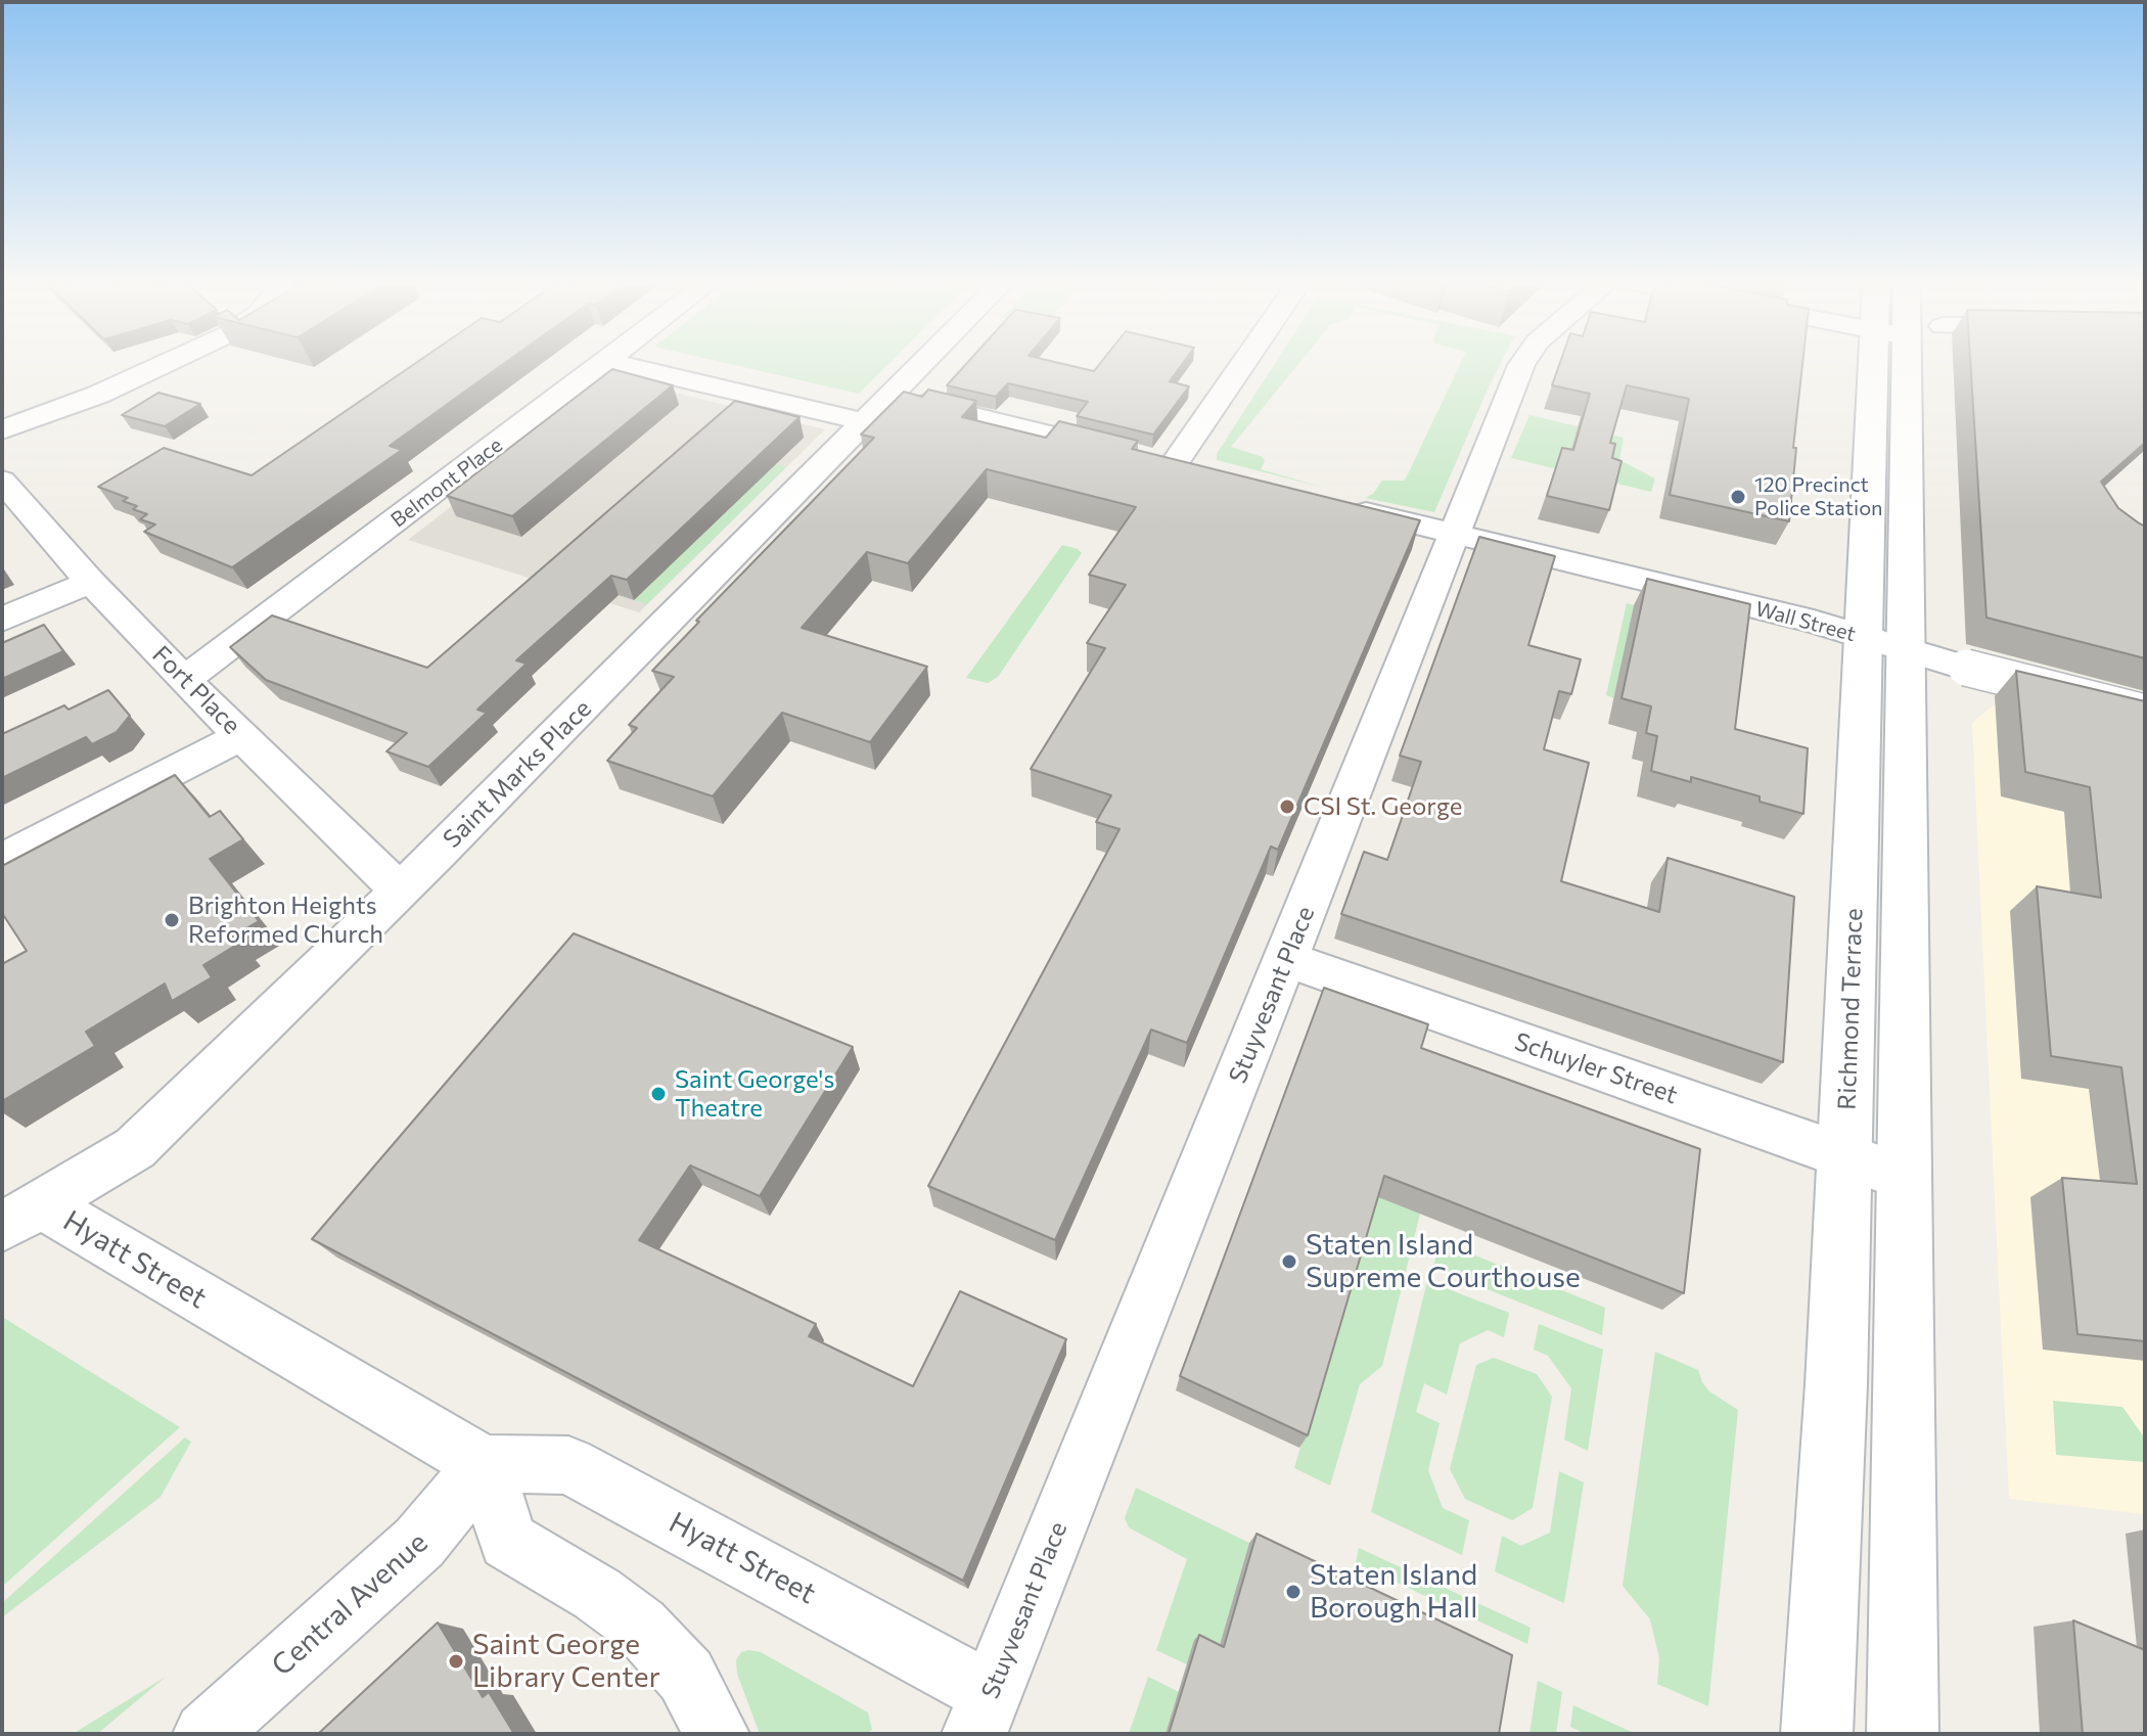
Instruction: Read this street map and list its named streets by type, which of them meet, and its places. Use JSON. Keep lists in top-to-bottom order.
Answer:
{
  "streets": {
    "main road": ["Richmond Terrace"],
    "street": [
      "Belmont Place",
      "Wall Street",
      "Fort Place",
      "Saint Marks Place",
      "Stuyvesant Place",
      "Schuyler Street",
      "Hyatt Street",
      "Central Avenue"
    ]
  },
  "crossings": [
    ["Belmont Place", "Fort Place"],
    ["Wall Street", "Stuyvesant Place"],
    ["Wall Street", "Richmond Terrace"],
    ["Fort Place", "Saint Marks Place"],
    ["Saint Marks Place", "Hyatt Street"],
    ["Stuyvesant Place", "Schuyler Street"],
    ["Stuyvesant Place", "Hyatt Street"],
    ["Richmond Terrace", "Schuyler Street"],
    ["Hyatt Street", "Central Avenue"]
  ],
  "places": [
    "120 Precinct Police Station",
    "CSI St. George",
    "Brighton Heights Reformed Church",
    "Saint George's Theatre",
    "Staten Island Supreme Courthouse",
    "Staten Island Borough Hall",
    "Saint George Library Center"
  ]
}
